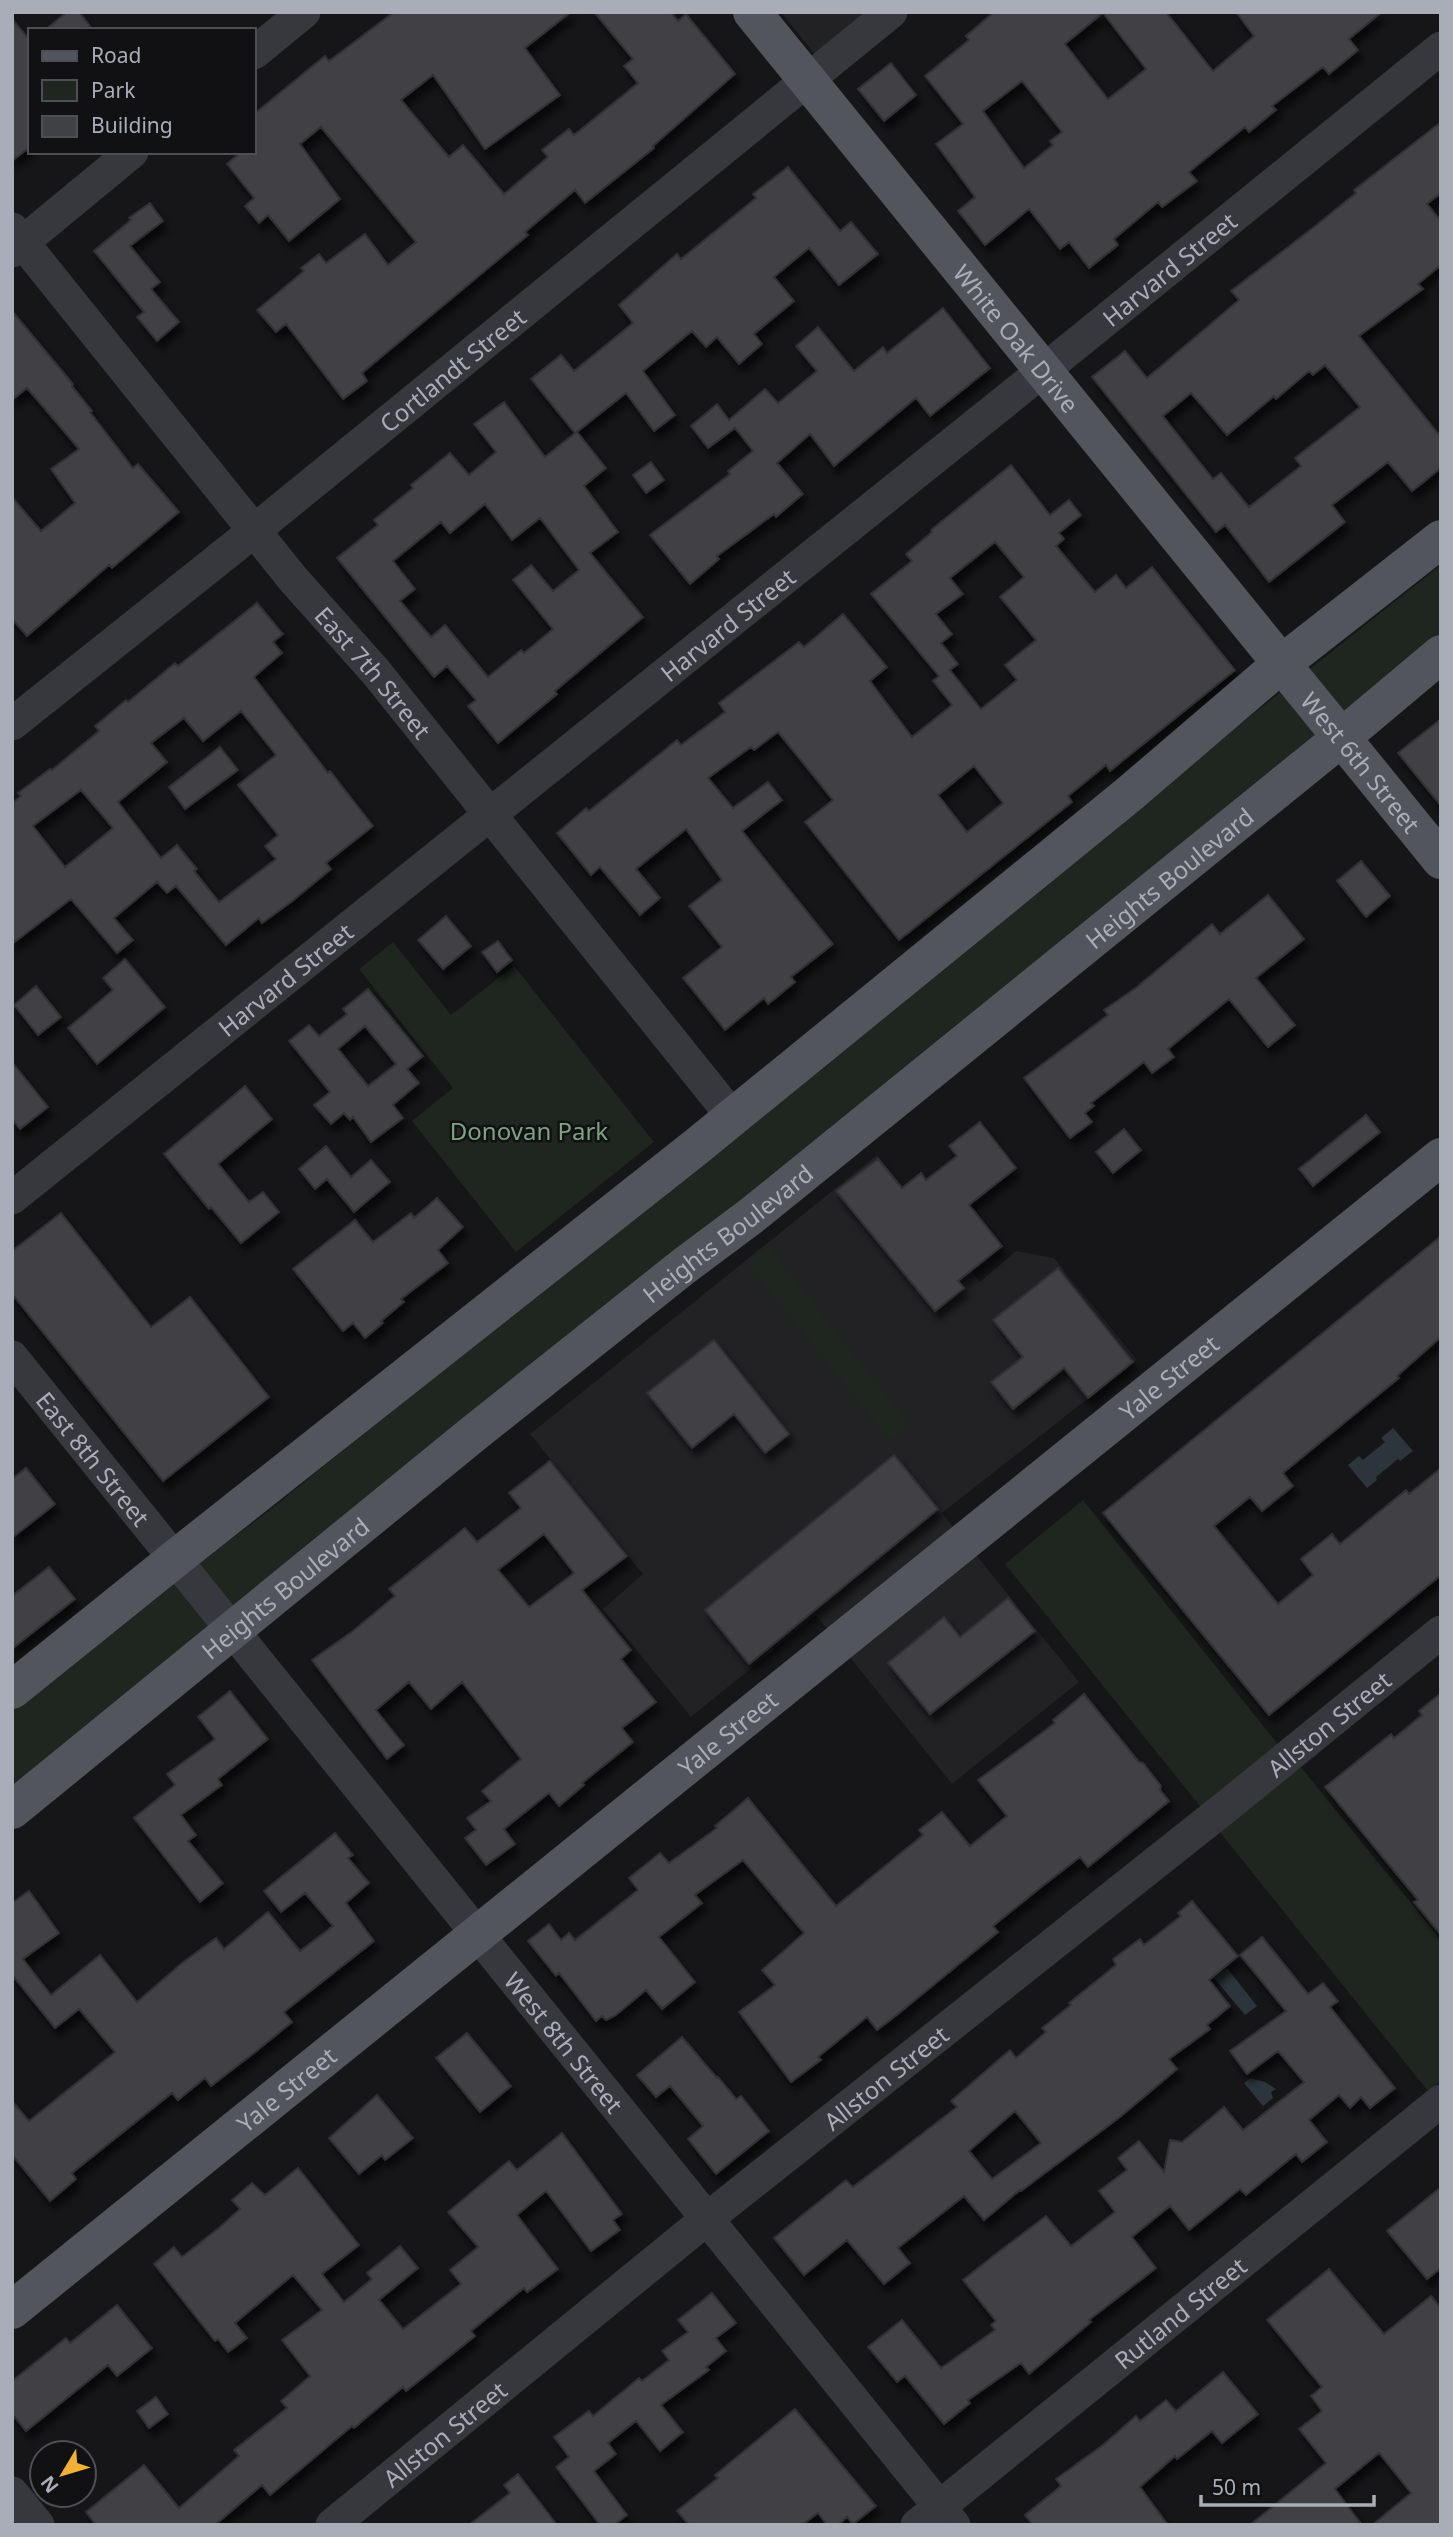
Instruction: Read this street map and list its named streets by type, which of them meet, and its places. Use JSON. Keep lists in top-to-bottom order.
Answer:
{
  "streets": {
    "main road": [
      "White Oak Drive",
      "West 6th Street",
      "Heights Boulevard",
      "Yale Street"
    ],
    "street": [
      "Harvard Street",
      "Cortlandt Street",
      "East 7th Street",
      "East 8th Street",
      "Allston Street",
      "West 8th Street",
      "Rutland Street"
    ]
  },
  "crossings": [
    ["Harvard Street", "White Oak Drive"],
    ["Harvard Street", "East 7th Street"],
    ["White Oak Drive", "Cortlandt Street"],
    ["White Oak Drive", "West 6th Street"],
    ["Cortlandt Street", "East 7th Street"],
    ["West 6th Street", "Heights Boulevard"],
    ["Heights Boulevard", "West 8th Street"],
    ["Yale Street", "West 8th Street"],
    ["East 8th Street", "West 8th Street"],
    ["Allston Street", "West 8th Street"],
    ["West 8th Street", "Rutland Street"]
  ],
  "parks": ["Donovan Park"],
  "legend": ["Road", "Park", "Building"],
  "scale_bar": "50 m",
  "north": "bottom left"
}
